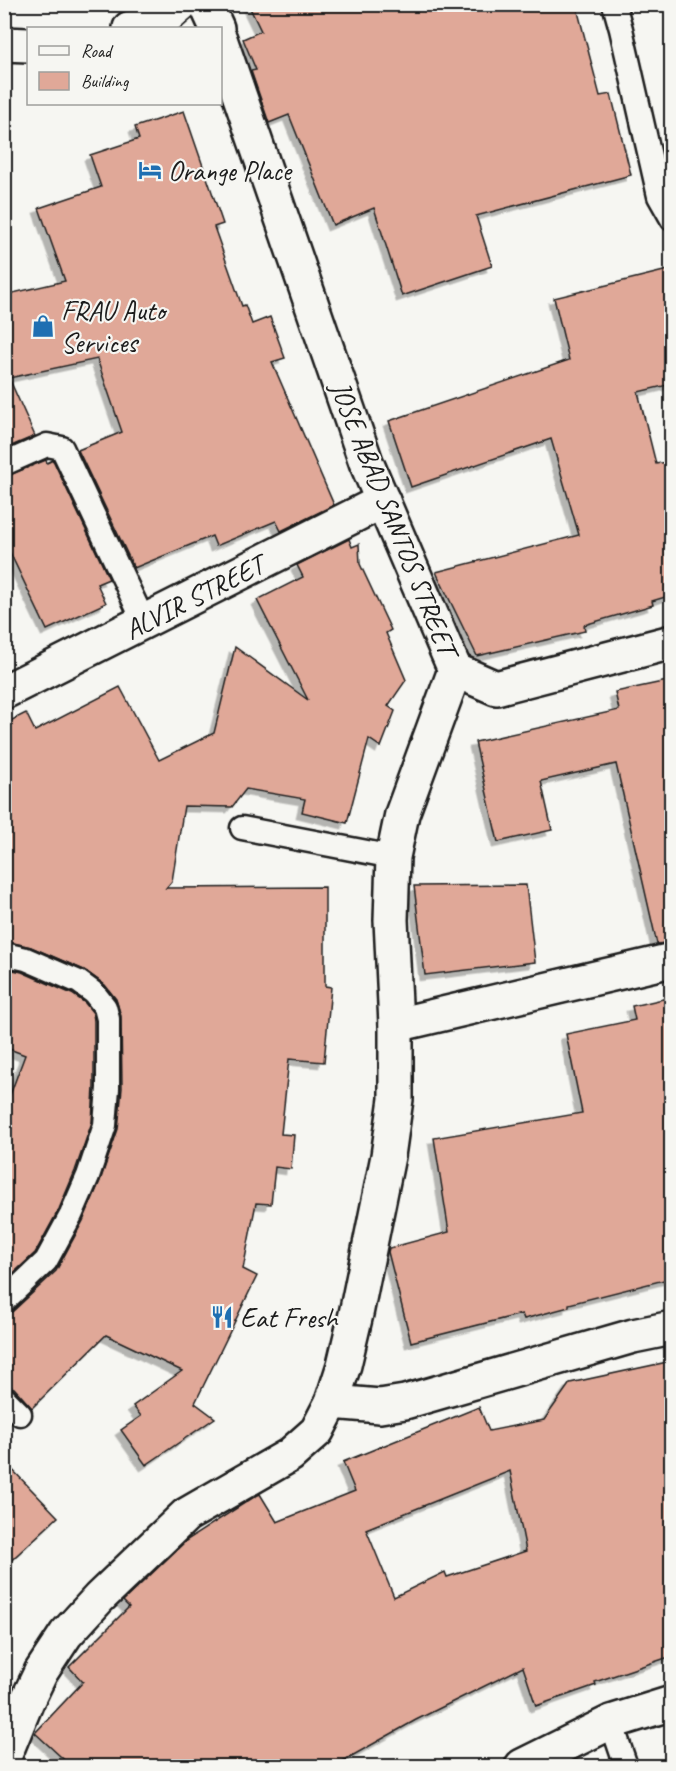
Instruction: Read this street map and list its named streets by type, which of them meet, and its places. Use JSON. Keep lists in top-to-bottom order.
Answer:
{
  "streets": {
    "street": ["JOSE ABAD SANTOS STREET", "ALVIR STREET"]
  },
  "crossings": [
    ["JOSE ABAD SANTOS STREET", "ALVIR STREET"]
  ],
  "places": {
    "hotel": ["Orange Place"],
    "shop": ["FRAU Auto Services"],
    "restaurant": ["Eat Fresh"]
  },
  "legend": ["Road", "Building"]
}
